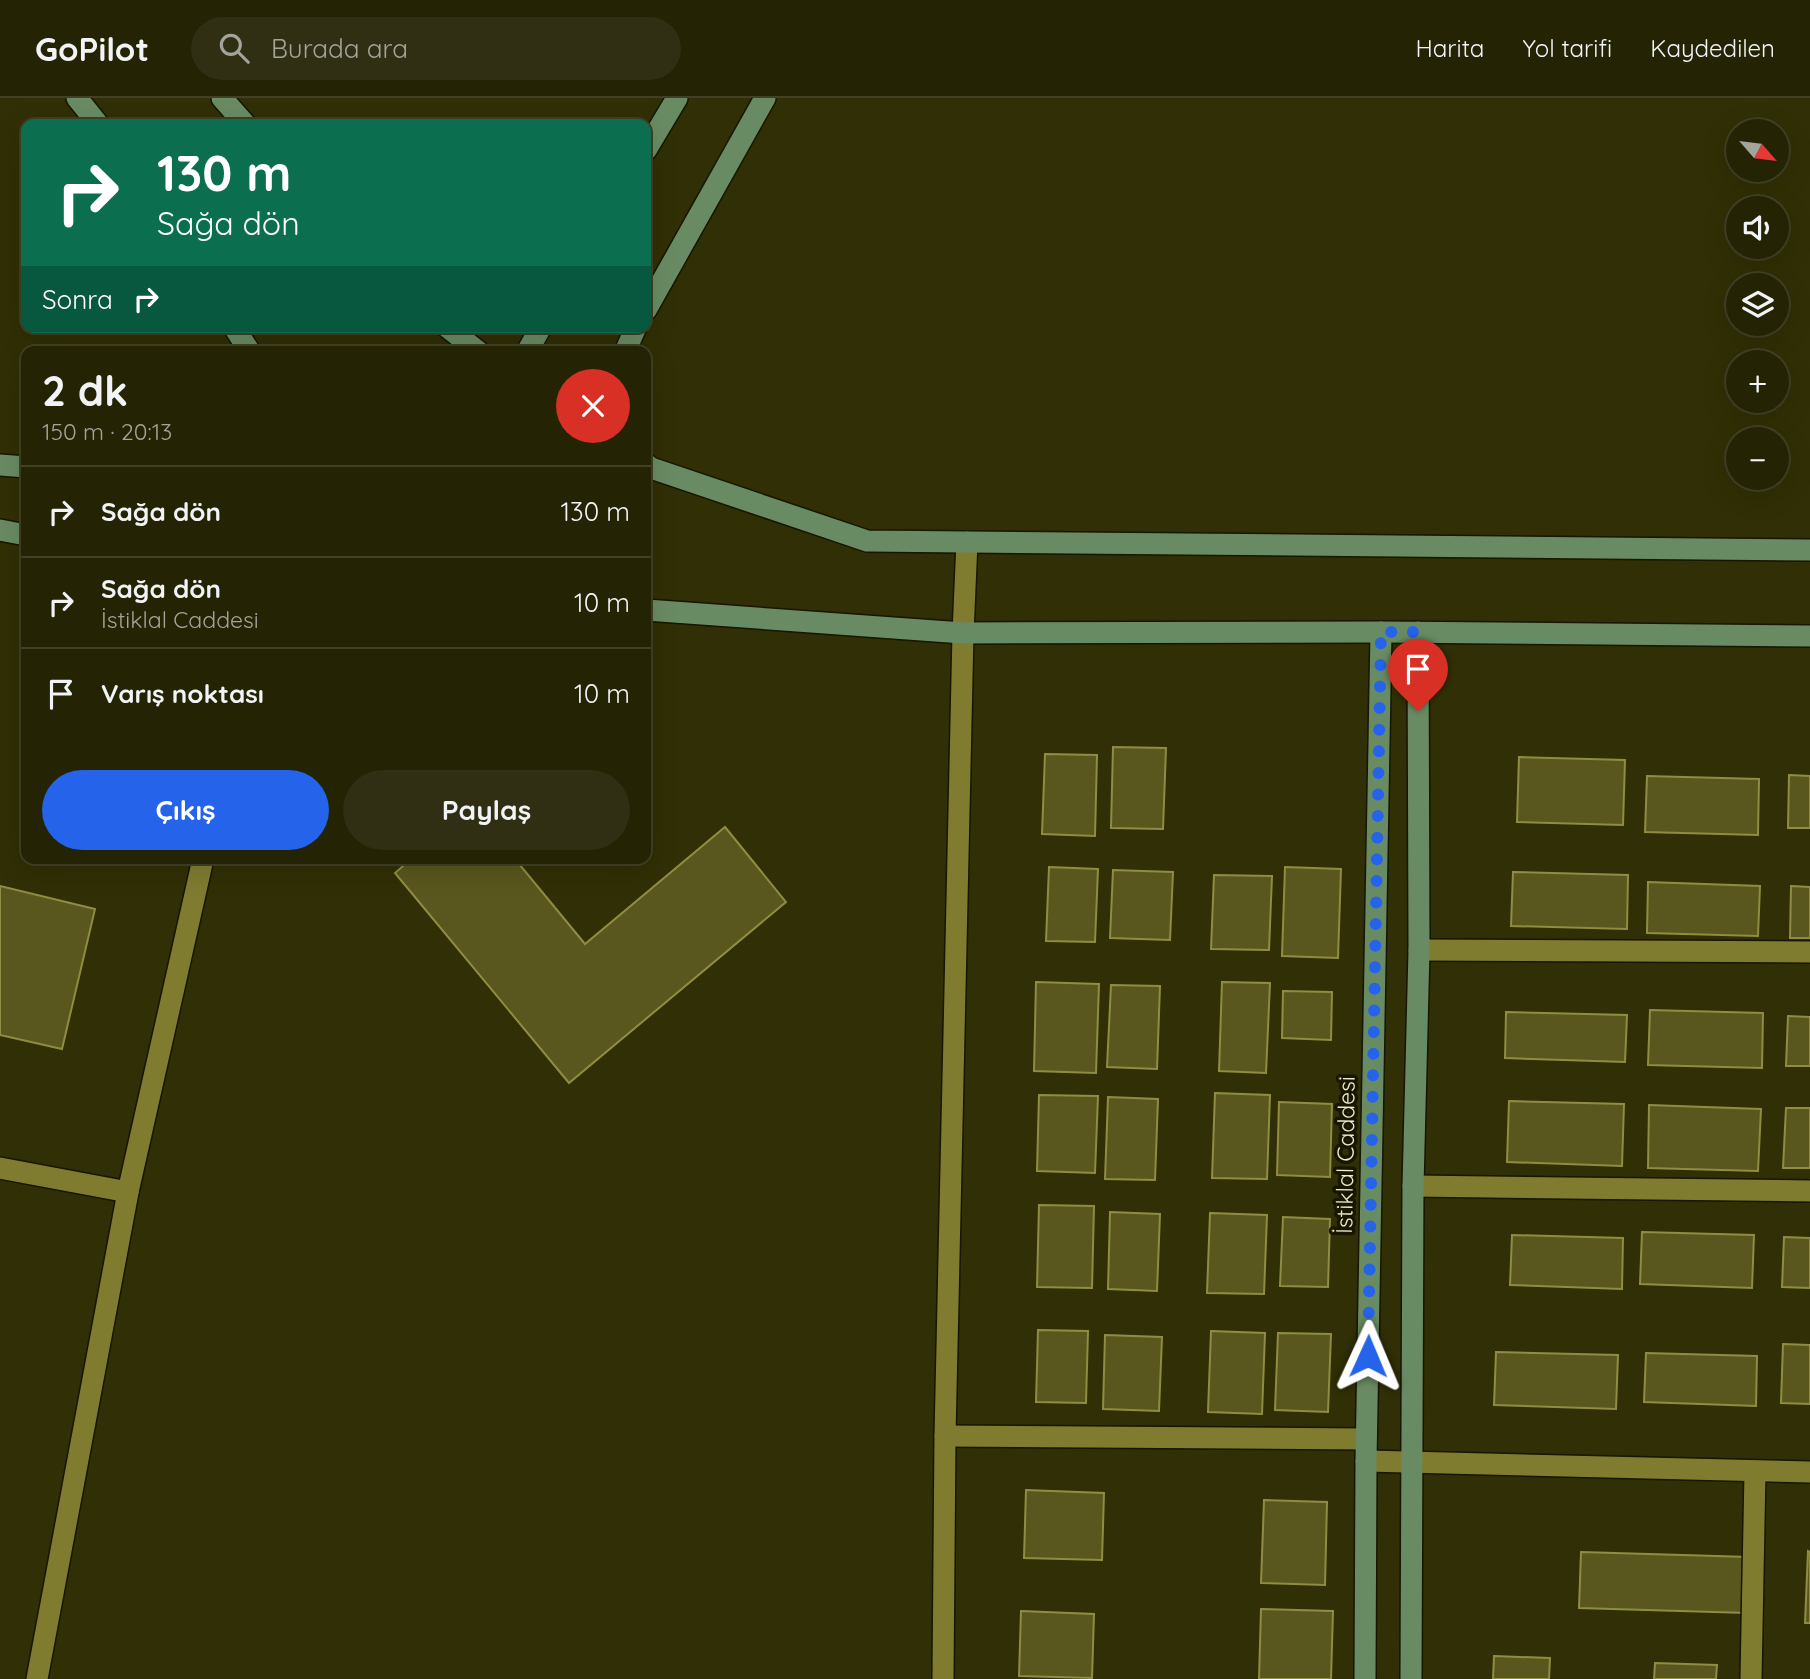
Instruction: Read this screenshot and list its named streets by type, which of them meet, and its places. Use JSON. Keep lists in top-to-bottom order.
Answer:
{
  "streets": {
    "street": ["İstiklal Caddesi"]
  },
  "north": "bottom right",
  "page": {
    "header": "GoPilot",
    "search": "Burada ara",
    "nav": ["Harita", "Yol tarifi", "Kaydedilen"],
    "map_buttons": ["+", "−"],
    "turn": ["130 m", "Sağa dön"],
    "then": "Sonra",
    "heading": ["2 dk", "150 m · 20:13"],
    "list": [
      {
        "name": "Sağa dön",
        "value": "130 m"
      },
      {
        "name": "Sağa dön",
        "note": "İstiklal Caddesi",
        "value": "10 m"
      },
      {
        "name": "Varış noktası",
        "value": "10 m"
      }
    ],
    "buttons": ["Çıkış", "Paylaş"]
  }
}
